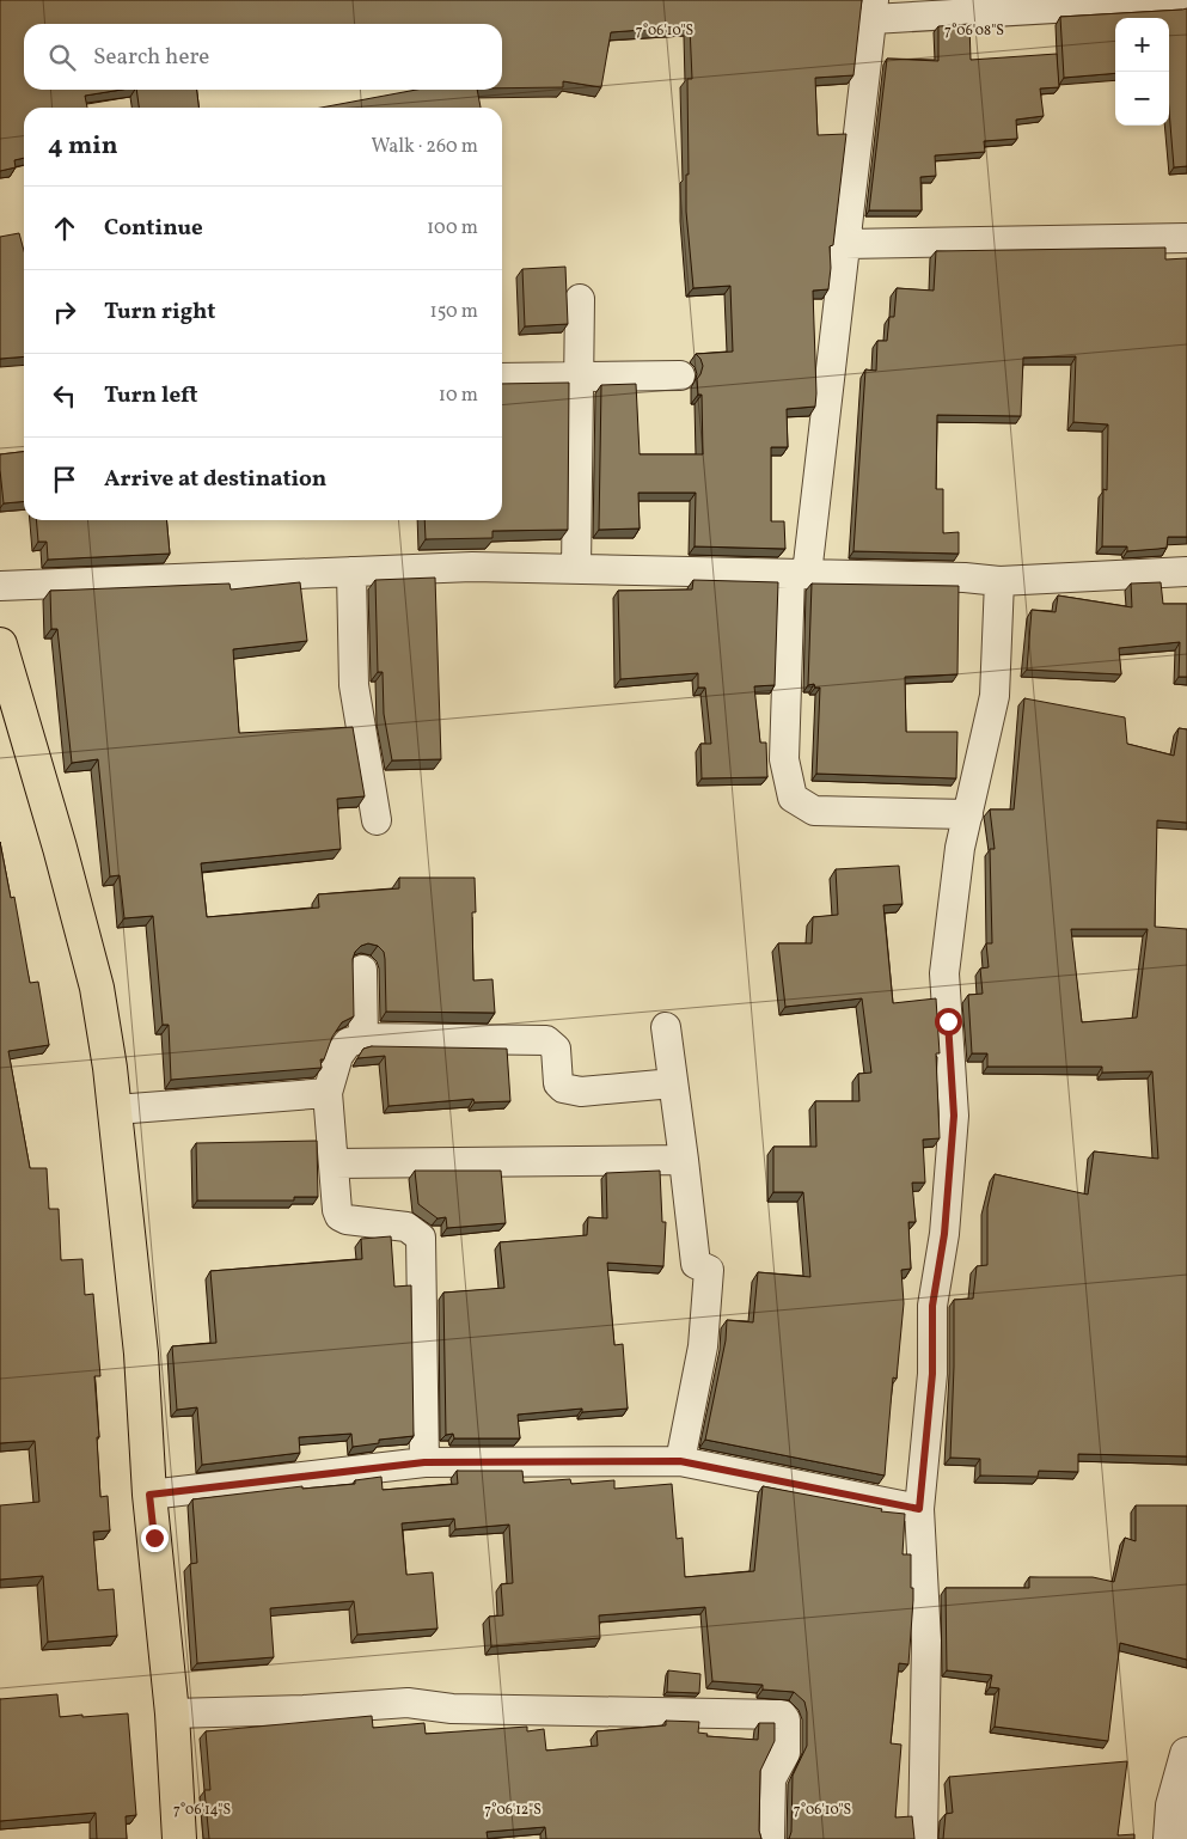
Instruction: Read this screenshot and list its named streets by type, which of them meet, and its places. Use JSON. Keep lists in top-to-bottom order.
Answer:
{
  "page": {
    "map_buttons": ["+", "−"],
    "search": "Search here",
    "heading": ["4 min", "Walk · 260 m"],
    "list": [
      ["Continue", "100 m"],
      ["Turn right", "150 m"],
      ["Turn left", "10 m"],
      "Arrive at destination"
    ]
  },
  "coordinates": [
    "7°06'10\"S",
    "7°06'08\"S",
    "7°06'14\"S",
    "7°06'12\"S"
  ]
}
